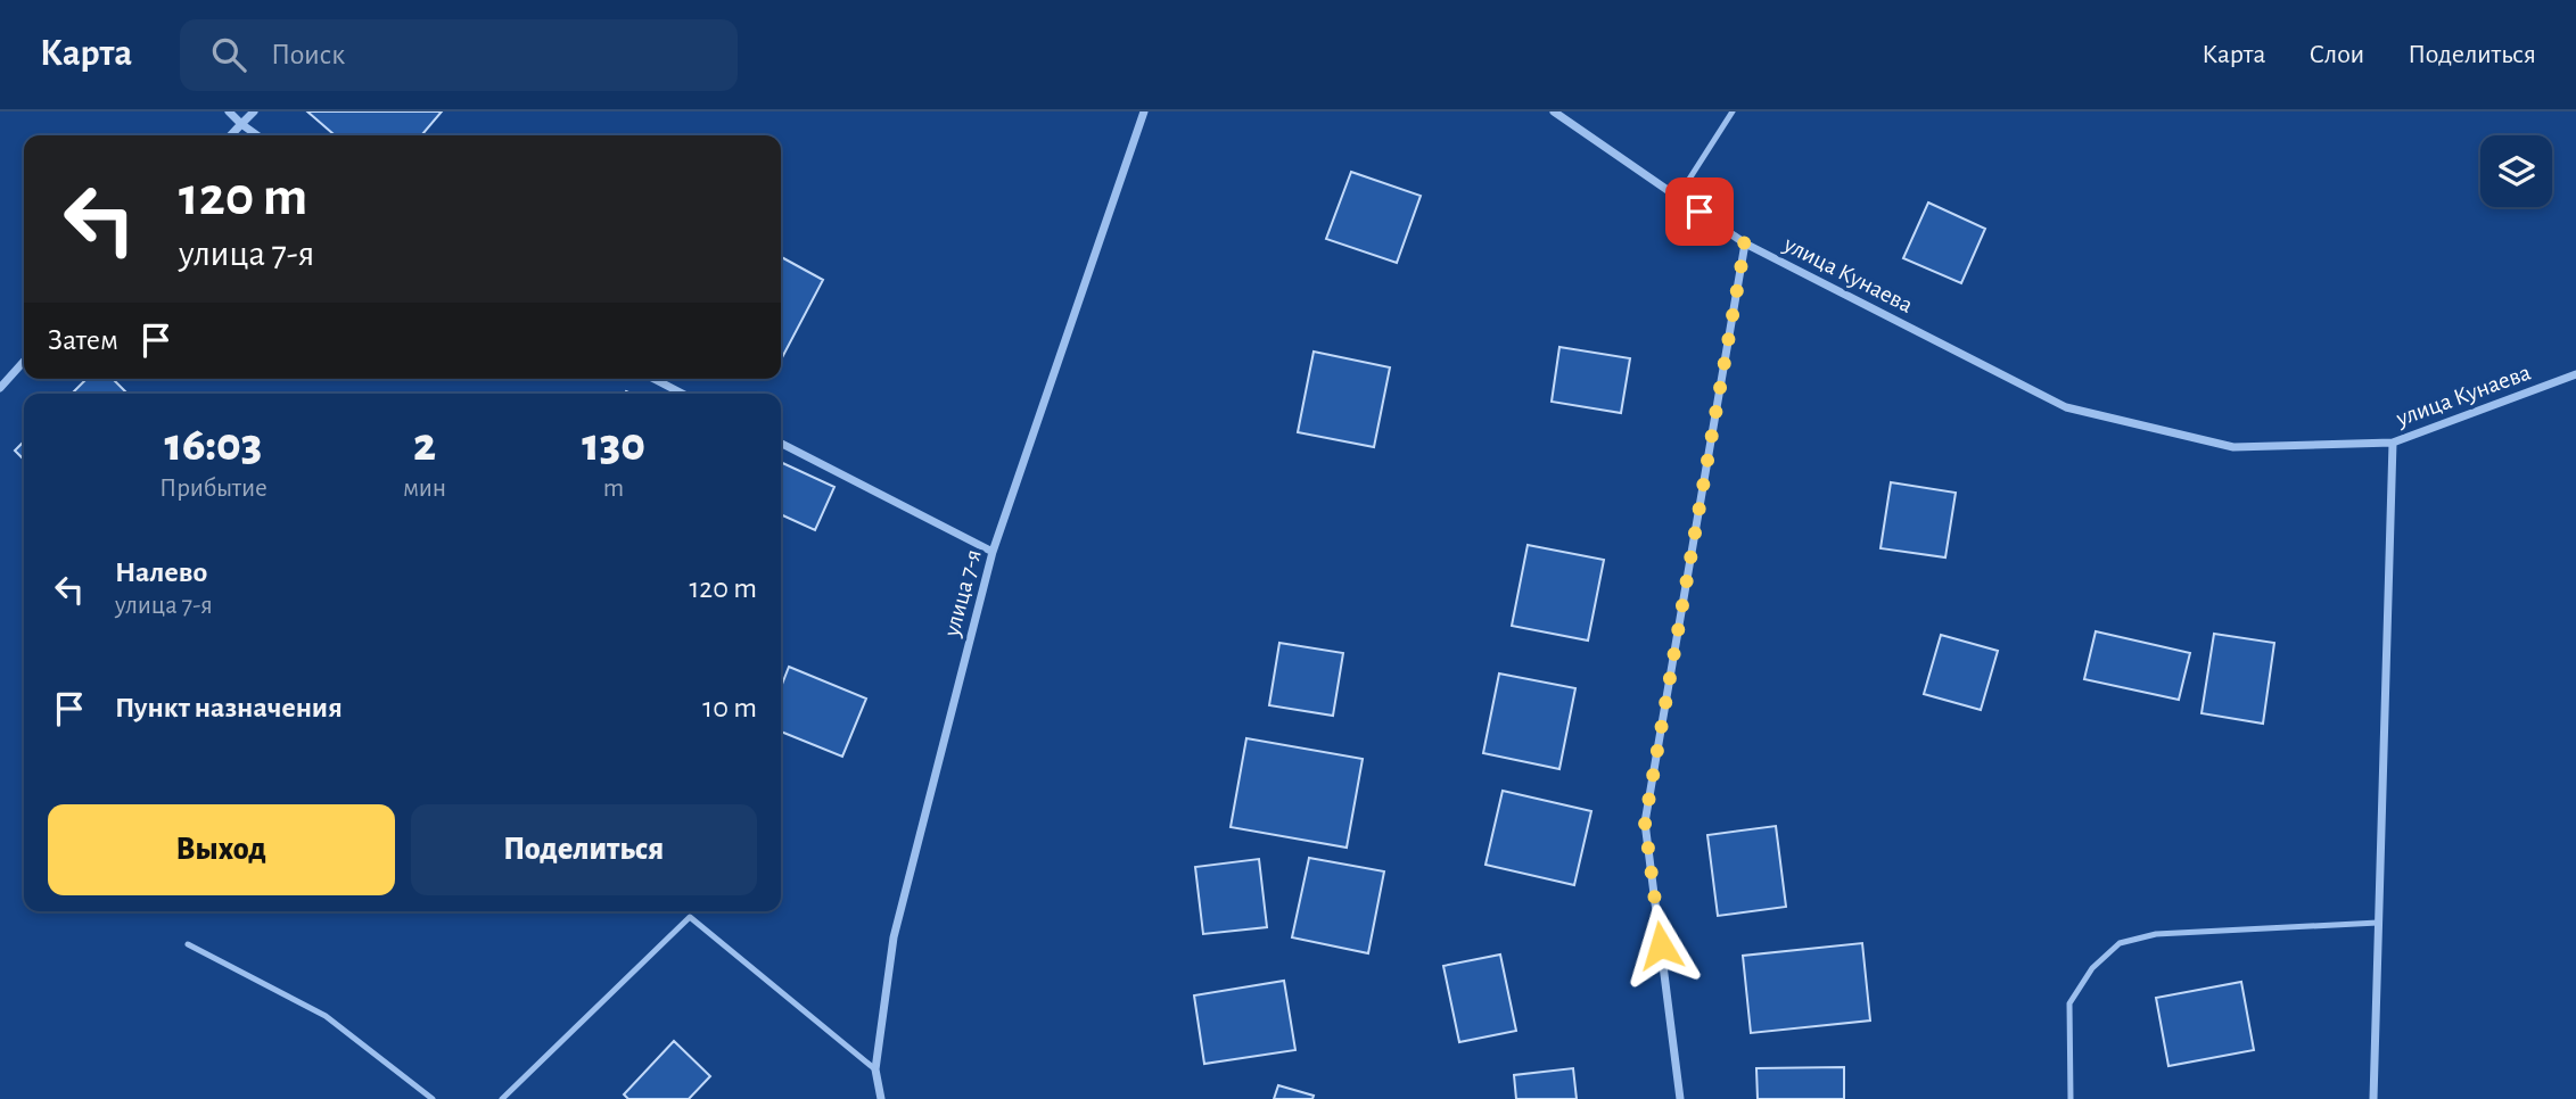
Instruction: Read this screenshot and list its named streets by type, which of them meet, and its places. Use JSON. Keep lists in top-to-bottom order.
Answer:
{
  "streets": {
    "street": ["улица Кунаева", "улица 7-я"]
  },
  "page": {
    "header": "Карта",
    "search": "Поиск",
    "nav": ["Карта", "Слои", "Поделиться"],
    "turn": ["120 m", "улица 7-я"],
    "then": "Затем",
    "eta": [
      "16:03",
      "Прибытие",
      "2",
      "мин",
      "130",
      "m"
    ],
    "list": [
      {
        "name": "Налево",
        "note": "улица 7-я",
        "value": "120 m"
      },
      {
        "name": "Пункт назначения",
        "value": "10 m"
      }
    ],
    "buttons": ["Выход", "Поделиться"]
  }
}
